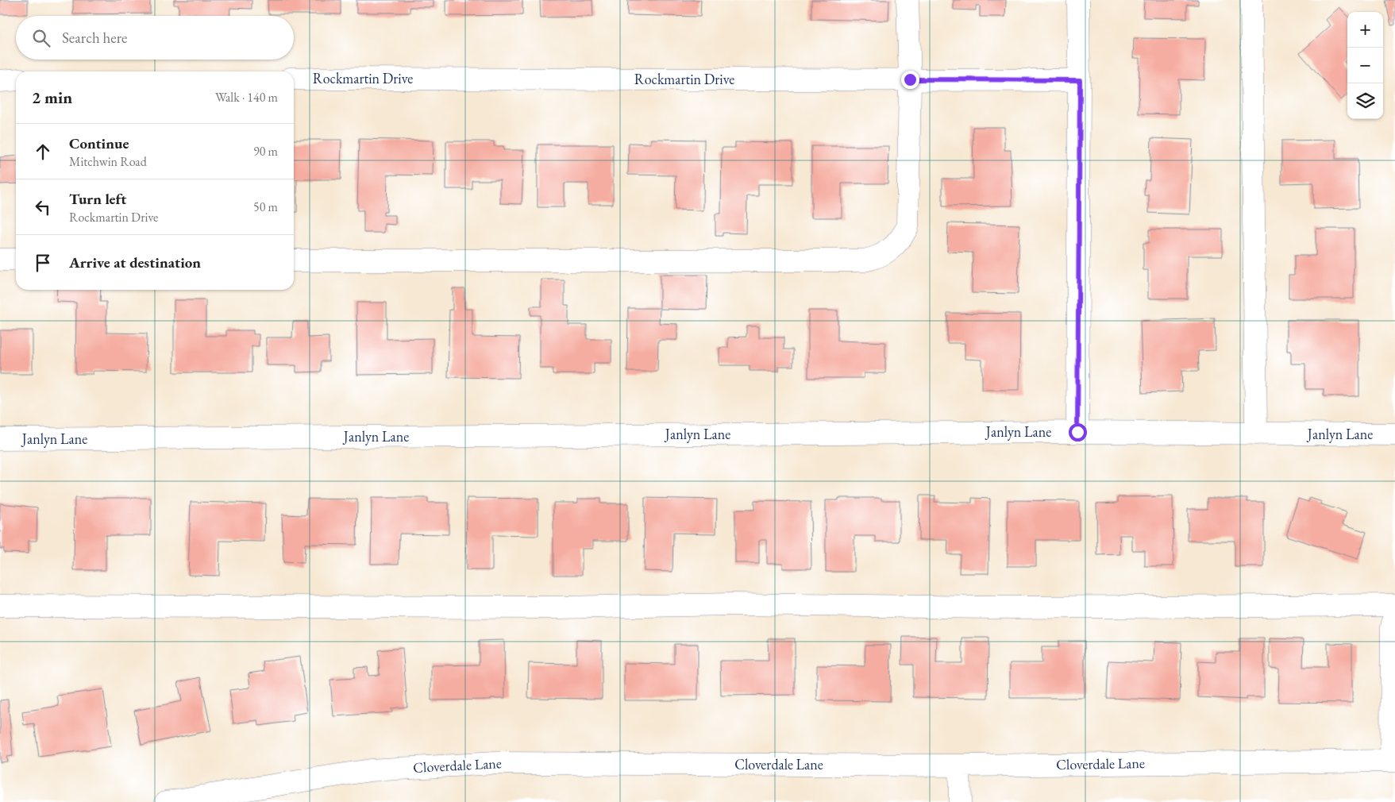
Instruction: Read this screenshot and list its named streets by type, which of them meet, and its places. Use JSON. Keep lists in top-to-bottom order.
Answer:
{
  "streets": {
    "street": ["Rockmartin Drive", "Janlyn Lane", "Cloverdale Lane"]
  },
  "page": {
    "map_buttons": ["+", "−"],
    "search": "Search here",
    "heading": ["2 min", "Walk · 140 m"],
    "list": [
      ["Continue", "Mitchwin Road", "90 m"],
      ["Turn left", "Rockmartin Drive", "50 m"],
      "Arrive at destination"
    ]
  }
}
